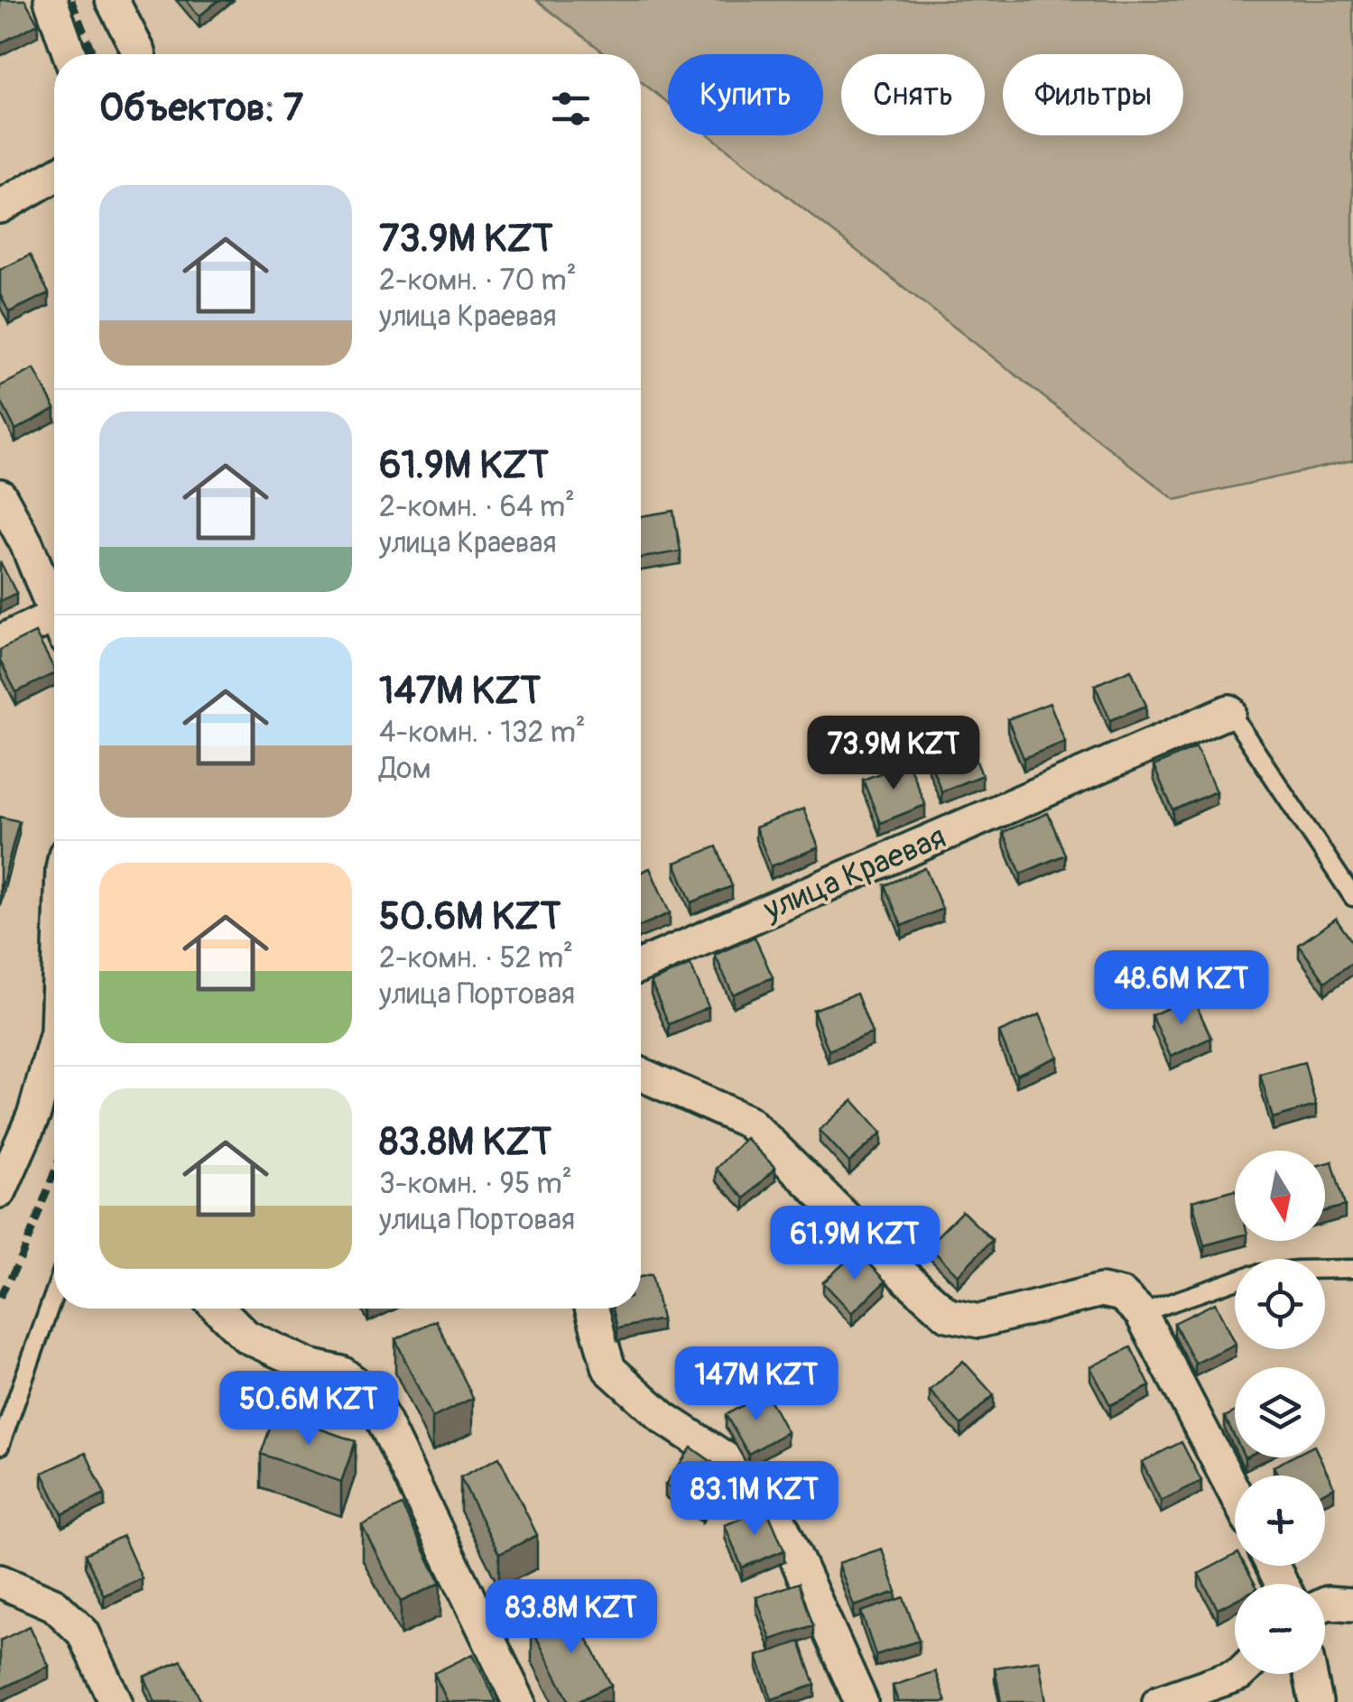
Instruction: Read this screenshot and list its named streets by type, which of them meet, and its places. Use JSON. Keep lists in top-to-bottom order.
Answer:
{
  "streets": {
    "street": ["улица Краевая"]
  },
  "north": "bottom",
  "page": {
    "chip": ["Купить", "Снять", "Фильтры"],
    "heading": "Объектов: 7",
    "list": [
      {
        "name": "73.9M KZT",
        "note": "2-комн. · 70 m² · улица Краевая"
      },
      {
        "name": "61.9M KZT",
        "note": "2-комн. · 64 m² · улица Краевая"
      },
      {
        "name": "147M KZT",
        "note": "4-комн. · 132 m² · Дом"
      },
      {
        "name": "50.6M KZT",
        "note": "2-комн. · 52 m² · улица Портовая"
      },
      {
        "name": "83.8M KZT",
        "note": "3-комн. · 95 m² · улица Портовая"
      }
    ],
    "price": [
      "73.9M KZT",
      "48.6M KZT",
      "61.9M KZT",
      "147M KZT",
      "50.6M KZT",
      "83.1M KZT",
      "83.8M KZT"
    ],
    "map_buttons": ["+", "−"]
  }
}
